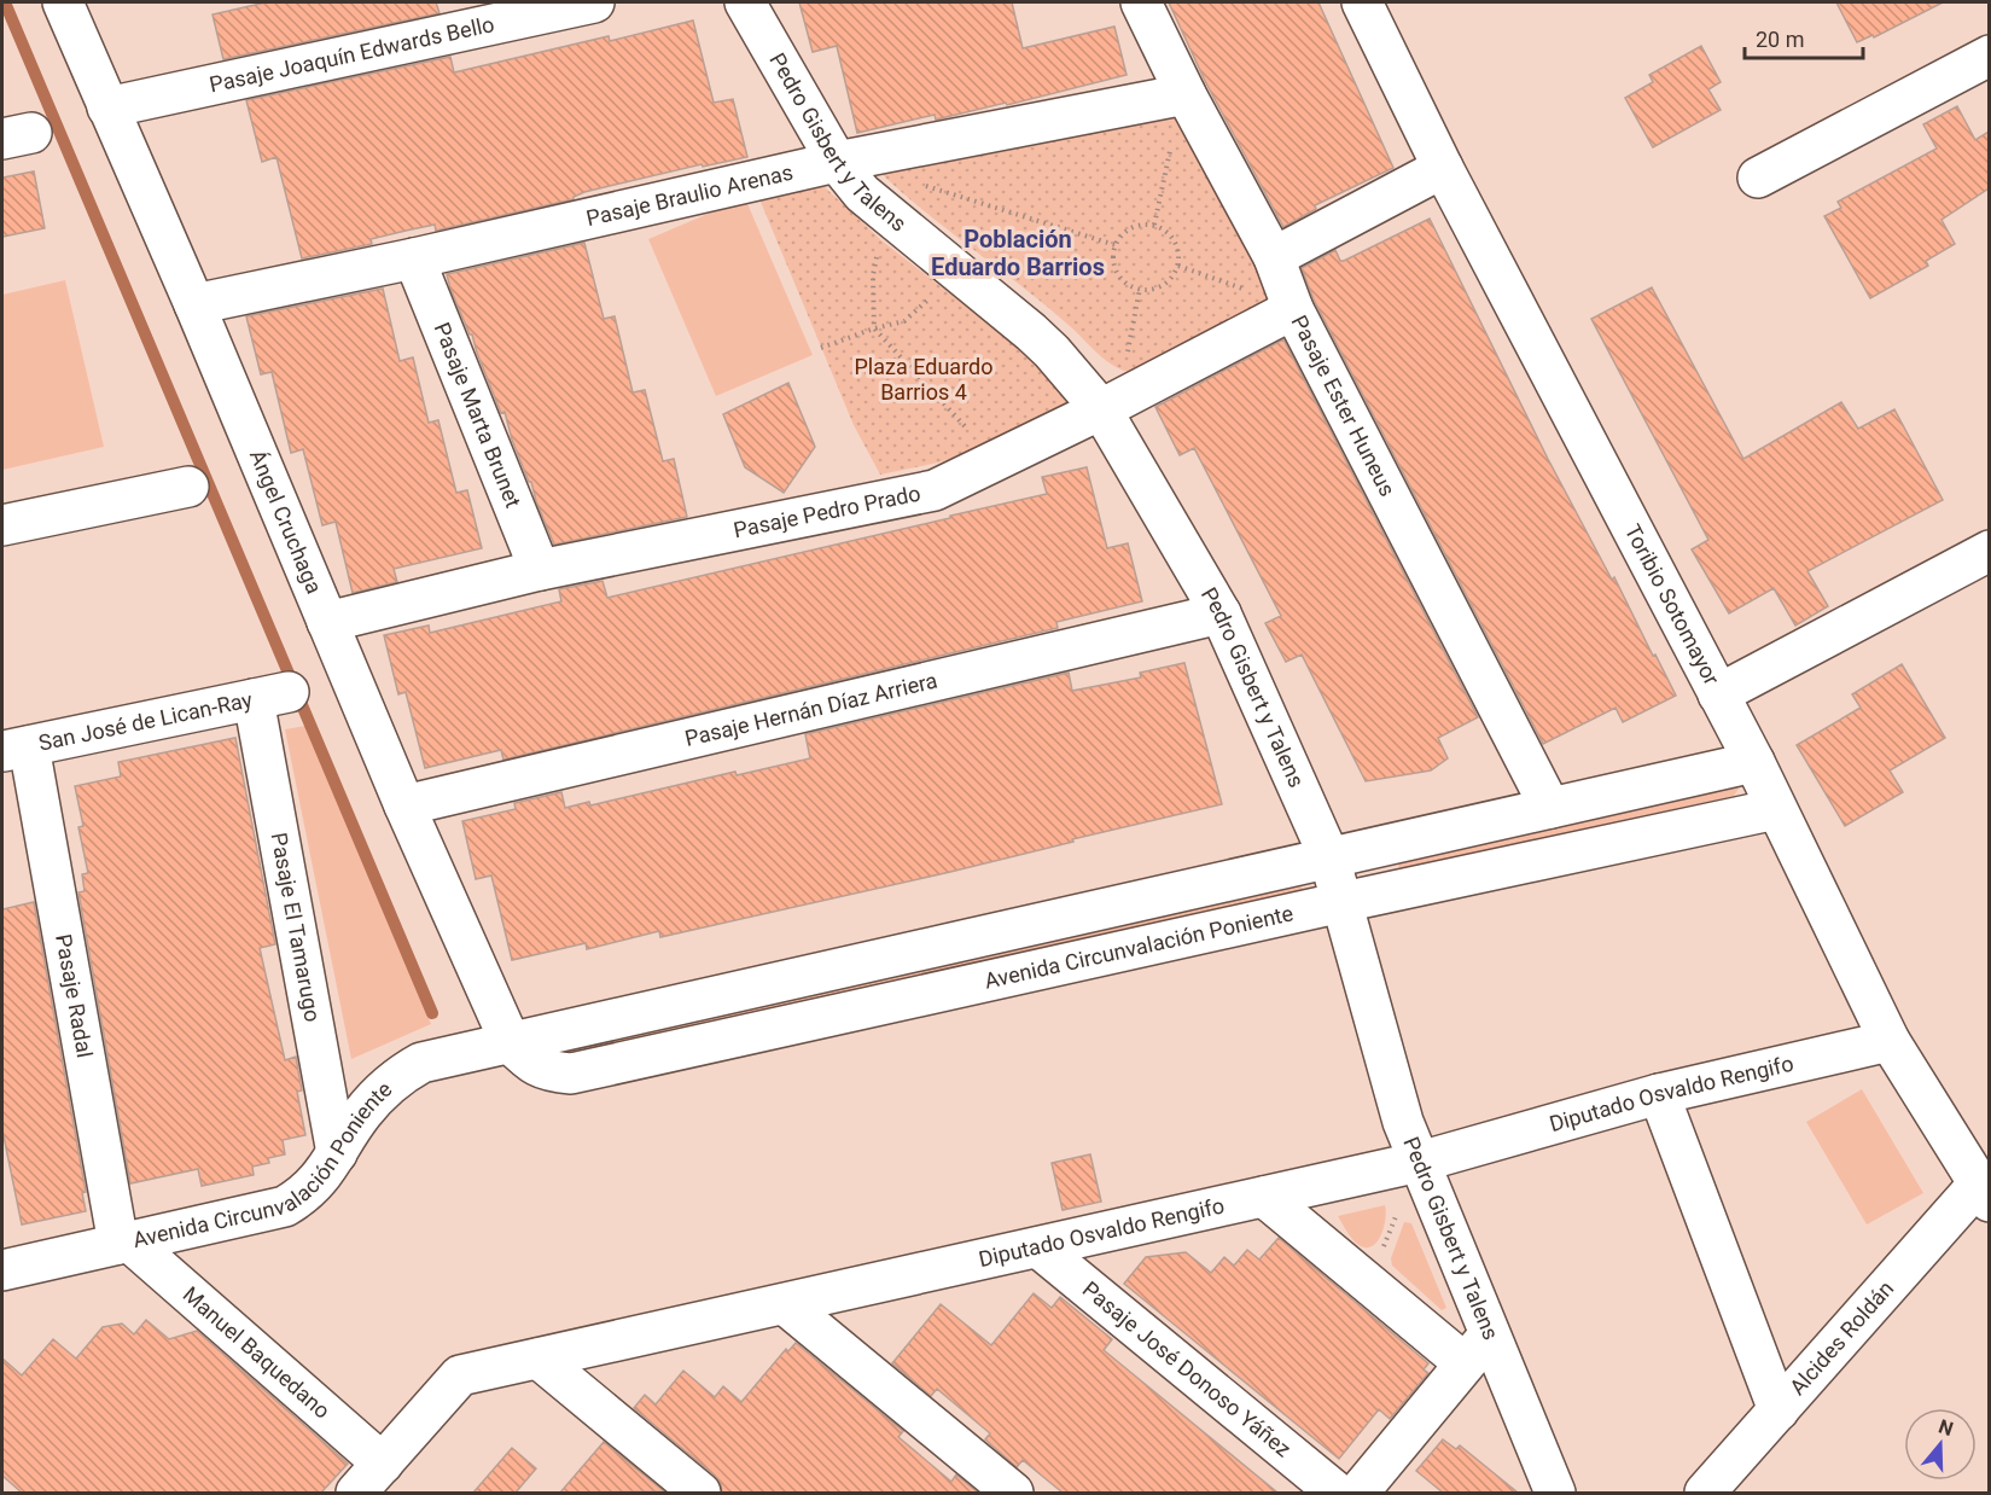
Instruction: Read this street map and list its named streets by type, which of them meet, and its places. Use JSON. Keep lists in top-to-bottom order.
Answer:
{
  "streets": {
    "street": [
      "Pasaje Joaquín Edwards Bello",
      "Pedro Gisbert y Talens",
      "Pasaje Braulio Arenas",
      "Pasaje Ester Huneus",
      "Pasaje Marta Brunet",
      "Pasaje Pedro Prado",
      "Ángel Cruchaga",
      "Toribio Sotomayor",
      "Pasaje Hernán Díaz Arriera",
      "San José de Lican-Ray",
      "Pasaje El Tamarugo",
      "Avenida Circunvalación Poniente",
      "Pasaje Radal",
      "Diputado Osvaldo Rengifo",
      "Alcides Roldán",
      "Manuel Baquedano",
      "Pasaje José Donoso Yáñez"
    ]
  },
  "crossings": [
    ["Pasaje Joaquín Edwards Bello", "Ángel Cruchaga"],
    ["Pedro Gisbert y Talens", "Pasaje Braulio Arenas"],
    ["Pedro Gisbert y Talens", "Pasaje Pedro Prado"],
    ["Pedro Gisbert y Talens", "Pasaje Hernán Díaz Arriera"],
    ["Pedro Gisbert y Talens", "Avenida Circunvalación Poniente"],
    ["Pedro Gisbert y Talens", "Diputado Osvaldo Rengifo"],
    ["Pasaje Braulio Arenas", "Pasaje Ester Huneus"],
    ["Pasaje Braulio Arenas", "Pasaje Marta Brunet"],
    ["Pasaje Braulio Arenas", "Ángel Cruchaga"],
    ["Pasaje Ester Huneus", "Pasaje Pedro Prado"],
    ["Pasaje Ester Huneus", "Avenida Circunvalación Poniente"],
    ["Pasaje Marta Brunet", "Pasaje Pedro Prado"],
    ["Pasaje Pedro Prado", "Ángel Cruchaga"],
    ["Ángel Cruchaga", "Pasaje Hernán Díaz Arriera"],
    ["Ángel Cruchaga", "Avenida Circunvalación Poniente"],
    ["Toribio Sotomayor", "Avenida Circunvalación Poniente"],
    ["Toribio Sotomayor", "Diputado Osvaldo Rengifo"],
    ["Toribio Sotomayor", "Alcides Roldán"],
    ["San José de Lican-Ray", "Pasaje El Tamarugo"],
    ["San José de Lican-Ray", "Pasaje Radal"],
    ["Pasaje El Tamarugo", "Avenida Circunvalación Poniente"],
    ["Avenida Circunvalación Poniente", "Pasaje Radal"],
    ["Avenida Circunvalación Poniente", "Manuel Baquedano"],
    ["Pasaje Radal", "Manuel Baquedano"],
    ["Diputado Osvaldo Rengifo", "Manuel Baquedano"],
    ["Diputado Osvaldo Rengifo", "Pasaje José Donoso Yáñez"]
  ],
  "districts": ["Población Eduardo Barrios"],
  "parks": ["Plaza Eduardo Barrios 4"],
  "scale_bar": "20 m",
  "north": "top"
}
